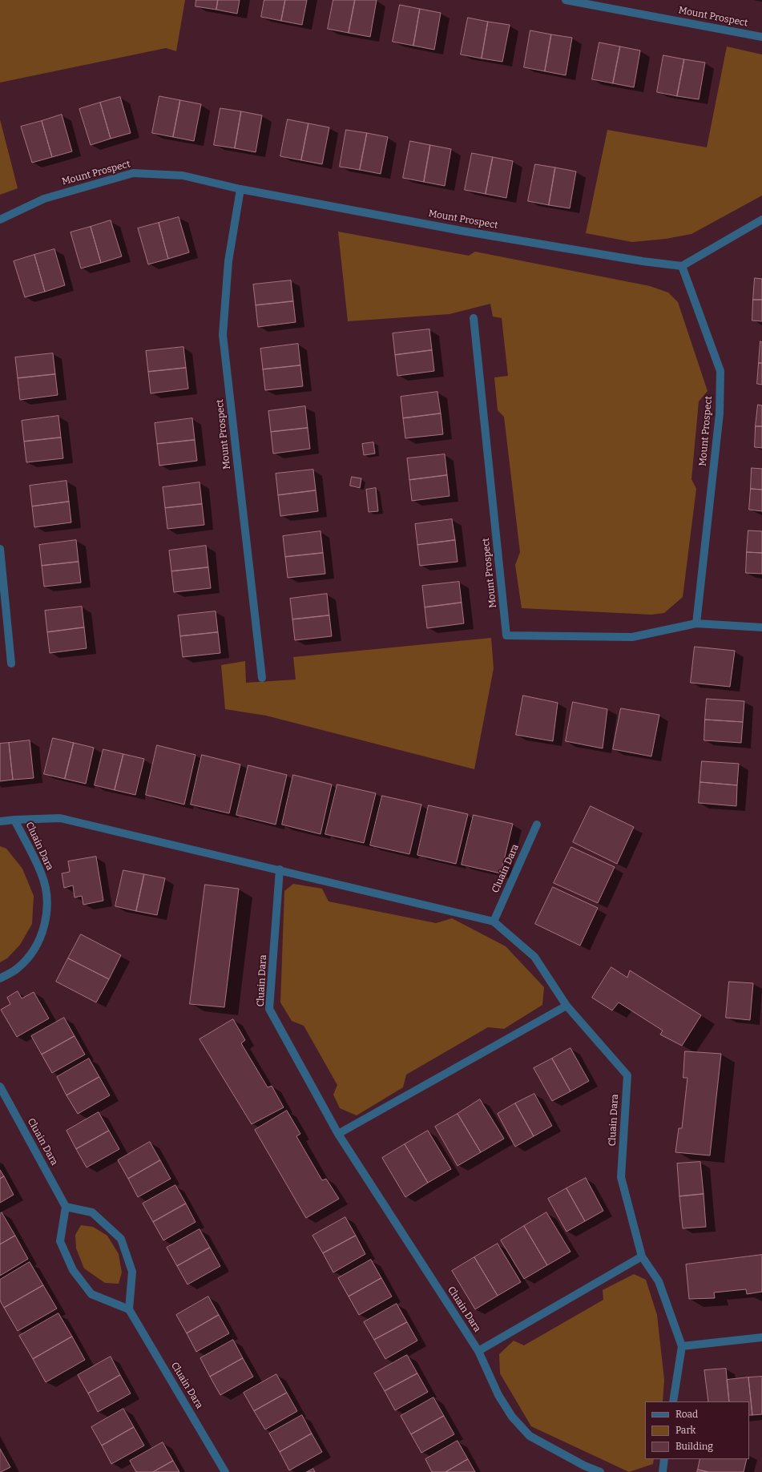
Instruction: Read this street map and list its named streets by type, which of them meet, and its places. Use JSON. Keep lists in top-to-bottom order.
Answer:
{
  "streets": {
    "street": ["Mount Prospect", "Cluain Dara"]
  },
  "legend": ["Road", "Park", "Building"]
}
